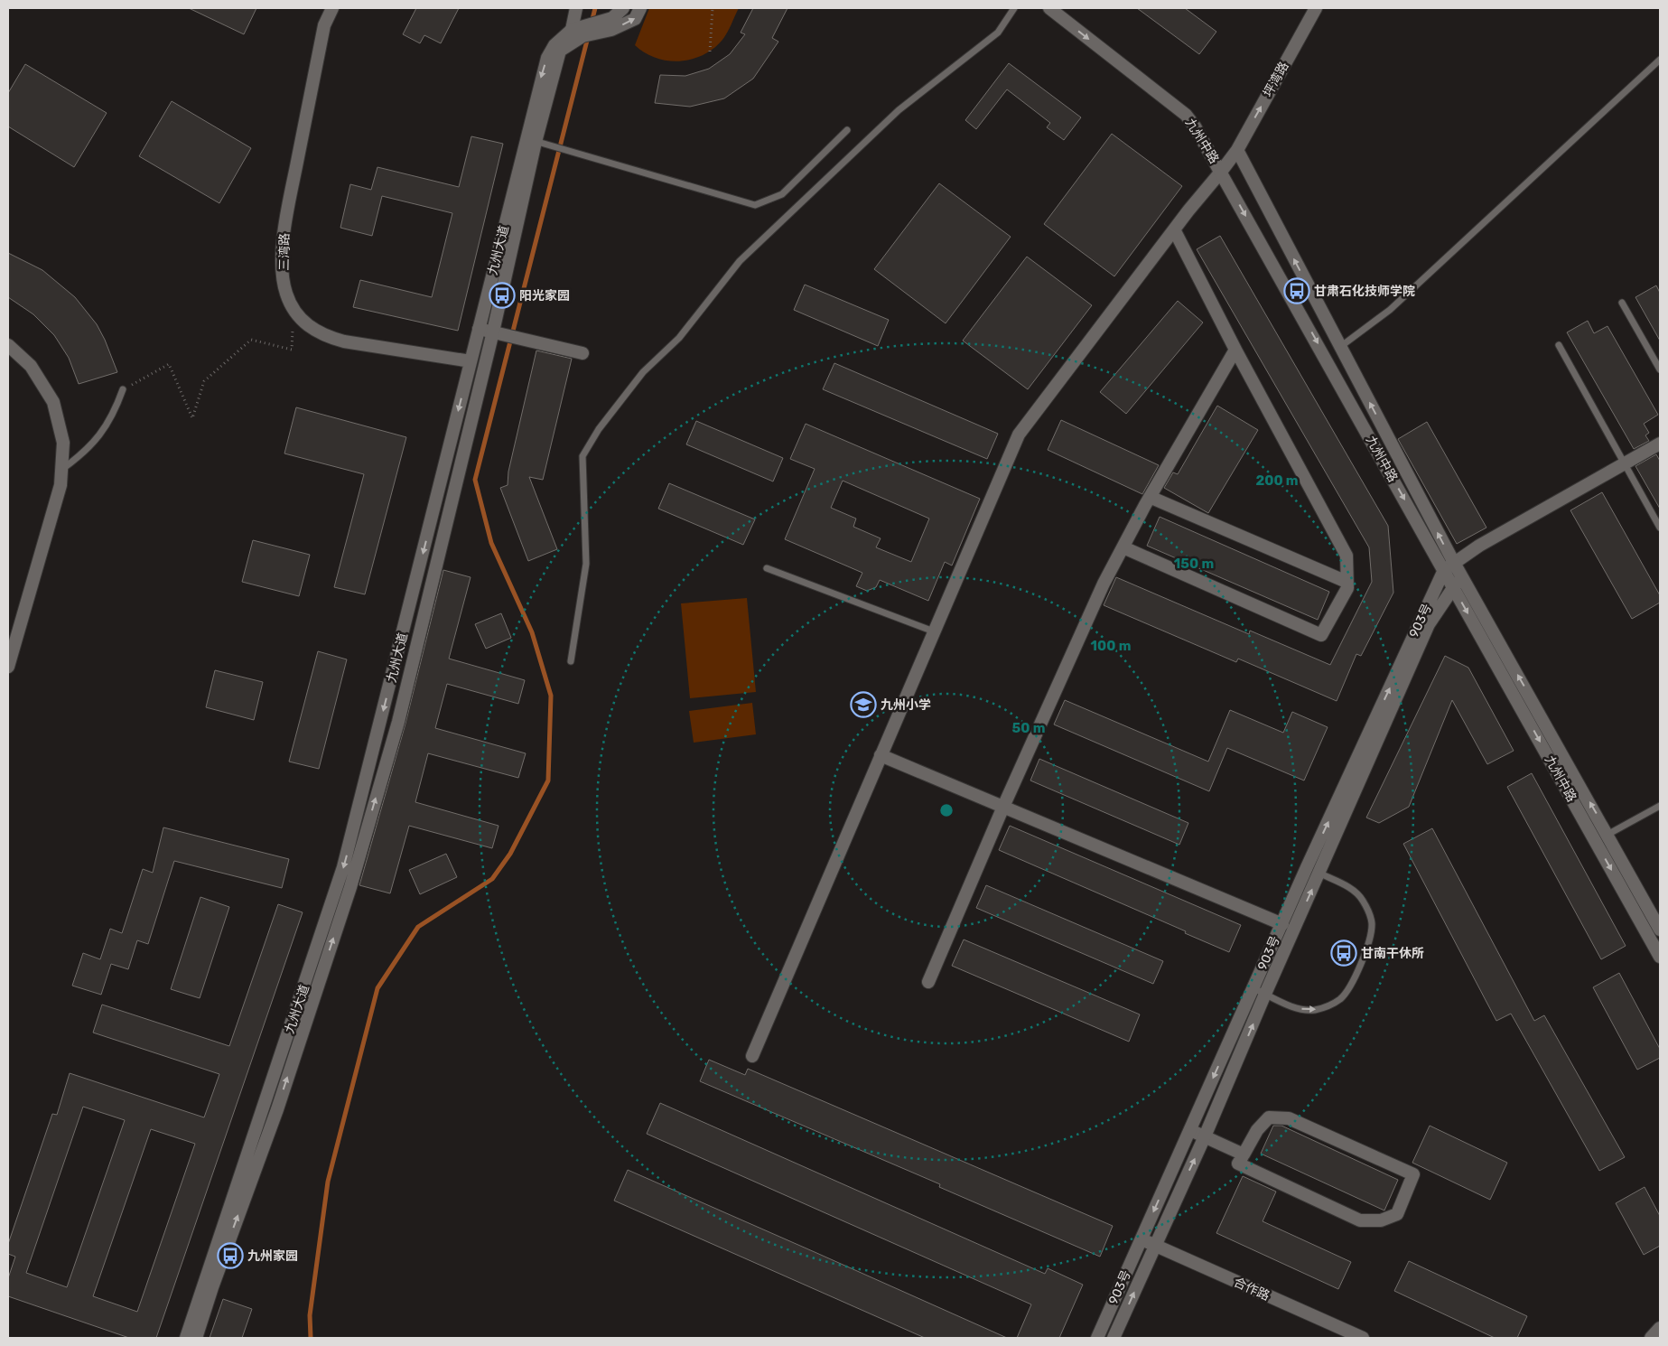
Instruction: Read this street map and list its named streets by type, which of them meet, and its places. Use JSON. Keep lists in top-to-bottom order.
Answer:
{
  "streets": {
    "street": [
      "坪湾路",
      "九州中路",
      "九州大道",
      "三湾路",
      "903号",
      "合作路"
    ]
  },
  "crossings": [
    ["坪湾路", "九州中路"],
    ["九州中路", "903号"],
    ["九州大道", "三湾路"],
    ["903号", "合作路"]
  ],
  "places": {
    "bus stop": [
      "甘肃石化技师学院",
      "阳光家园",
      "甘南干休所",
      "九州家园"
    ],
    "school or university": ["九州小学"]
  },
  "rings": [
    "200 m",
    "150 m",
    "100 m",
    "50 m"
  ]
}
